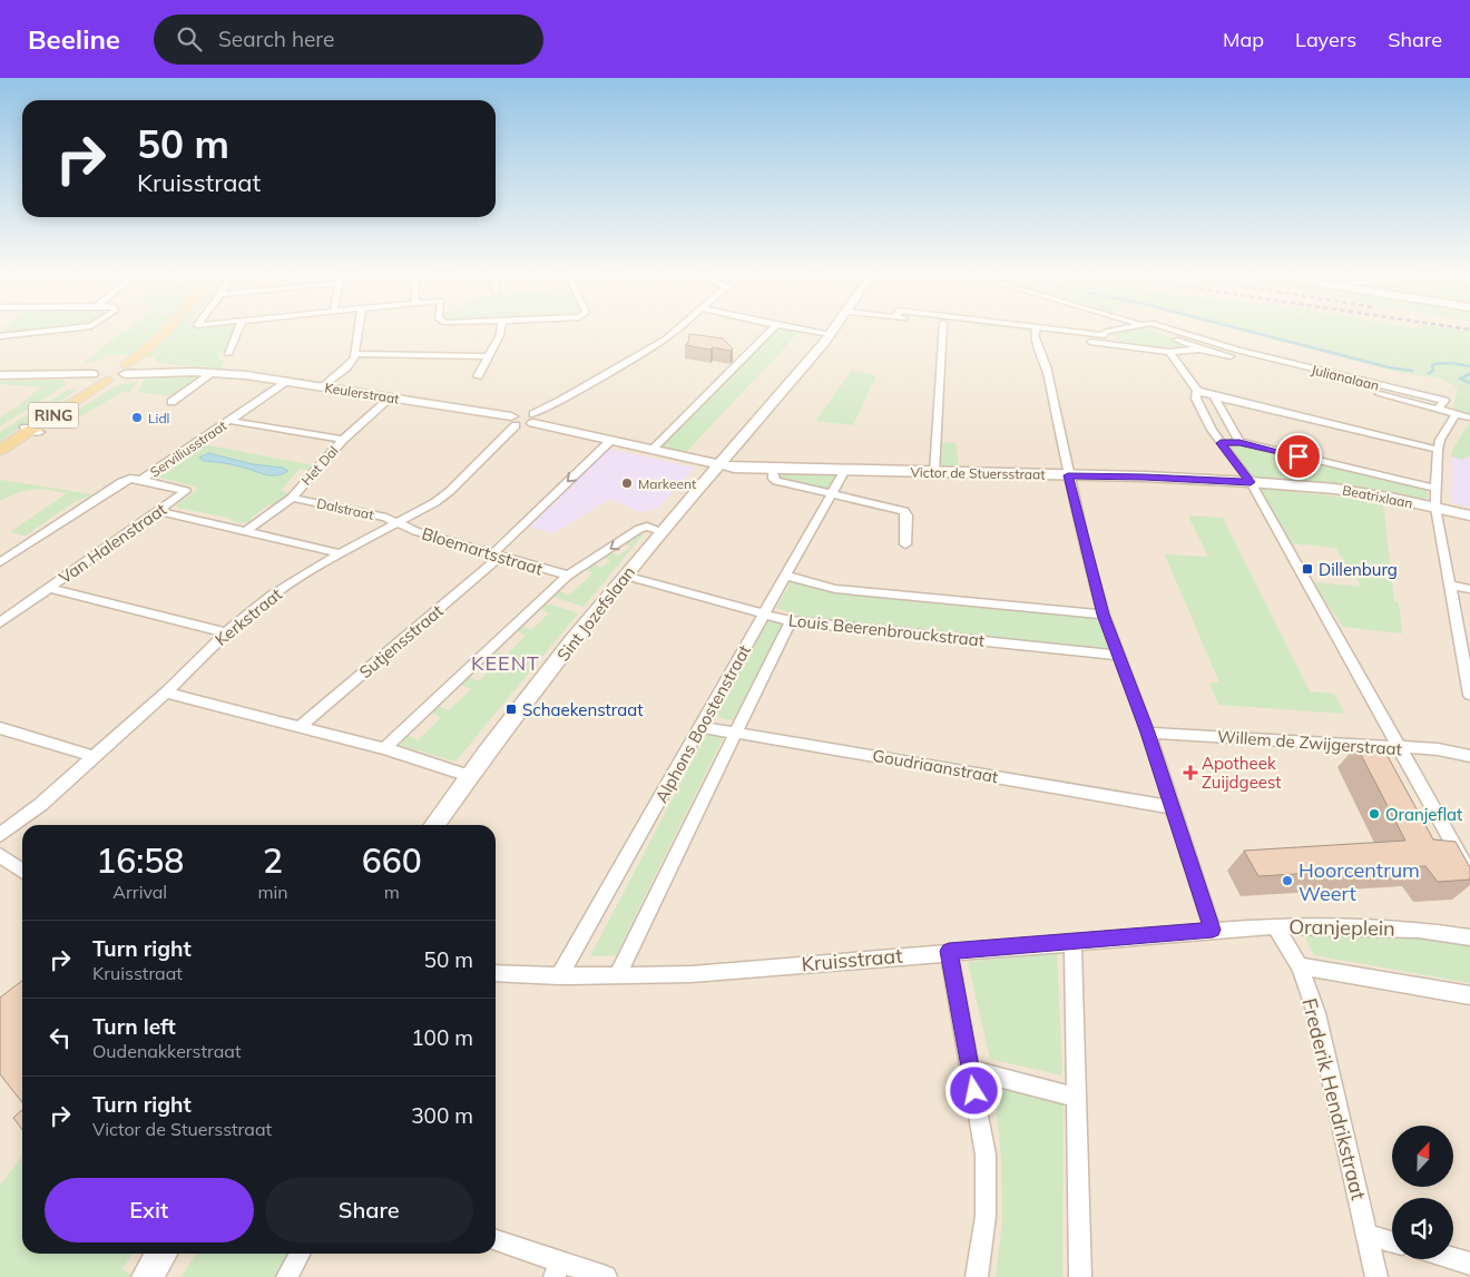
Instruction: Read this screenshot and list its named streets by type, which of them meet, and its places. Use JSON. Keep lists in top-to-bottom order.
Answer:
{
  "streets": {
    "main road": ["RING"],
    "street": [
      "Julianalaan",
      "Keulerstraat",
      "Serviliusstraat",
      "Het Dal",
      "Victor de Stuersstraat",
      "Beatrixlaan",
      "Dalstraat",
      "Van Halenstraat",
      "Bloemartsstraat",
      "Sint Jozefslaan",
      "Kerkstraat",
      "Louis Beerenbrouckstraat",
      "Sutjensstraat",
      "Alphons Boostenstraat",
      "Willem de Zwijgerstraat",
      "Goudriaanstraat",
      "Oranjeplein",
      "Kruisstraat",
      "Frederik Hendrikstraat"
    ]
  },
  "crossings": [
    ["Keulerstraat", "RING"],
    ["Keulerstraat", "Serviliusstraat"],
    ["Keulerstraat", "Het Dal"],
    ["Keulerstraat", "Kerkstraat"],
    ["Serviliusstraat", "Van Halenstraat"],
    ["Het Dal", "Dalstraat"],
    ["Victor de Stuersstraat", "Beatrixlaan"],
    ["Victor de Stuersstraat", "Sint Jozefslaan"],
    ["Victor de Stuersstraat", "Sutjensstraat"],
    ["Victor de Stuersstraat", "Alphons Boostenstraat"],
    ["Dalstraat", "Bloemartsstraat"],
    ["Dalstraat", "Kerkstraat"],
    ["Bloemartsstraat", "Sint Jozefslaan"],
    ["Bloemartsstraat", "Kerkstraat"],
    ["Bloemartsstraat", "Sutjensstraat"],
    ["Sint Jozefslaan", "Louis Beerenbrouckstraat"],
    ["Louis Beerenbrouckstraat", "Alphons Boostenstraat"],
    ["Alphons Boostenstraat", "Goudriaanstraat"],
    ["Alphons Boostenstraat", "Kruisstraat"],
    ["Oranjeplein", "Kruisstraat"],
    ["Oranjeplein", "Frederik Hendrikstraat"]
  ],
  "one_way": ["Sutjensstraat"],
  "districts": ["KEENT"],
  "places": {
    "other": [
      "Lidl",
      "Markeent",
      "Oranjeflat",
      "Hoorcentrum Weert"
    ],
    "transit": ["Dillenburg", "Schaekenstraat"],
    "health": ["Apotheek Zuijdgeest"]
  },
  "north": "top",
  "page": {
    "header": "Beeline",
    "search": "Search here",
    "nav": ["Map", "Layers", "Share"],
    "turn": ["50 m", "Kruisstraat"],
    "eta": [
      "16:58",
      "Arrival",
      "2",
      "min",
      "660",
      "m"
    ],
    "list": [
      {
        "name": "Turn right",
        "note": "Kruisstraat",
        "value": "50 m"
      },
      {
        "name": "Turn left",
        "note": "Oudenakkerstraat",
        "value": "100 m"
      },
      {
        "name": "Turn right",
        "note": "Victor de Stuersstraat",
        "value": "300 m"
      }
    ],
    "buttons": ["Exit", "Share"]
  }
}
